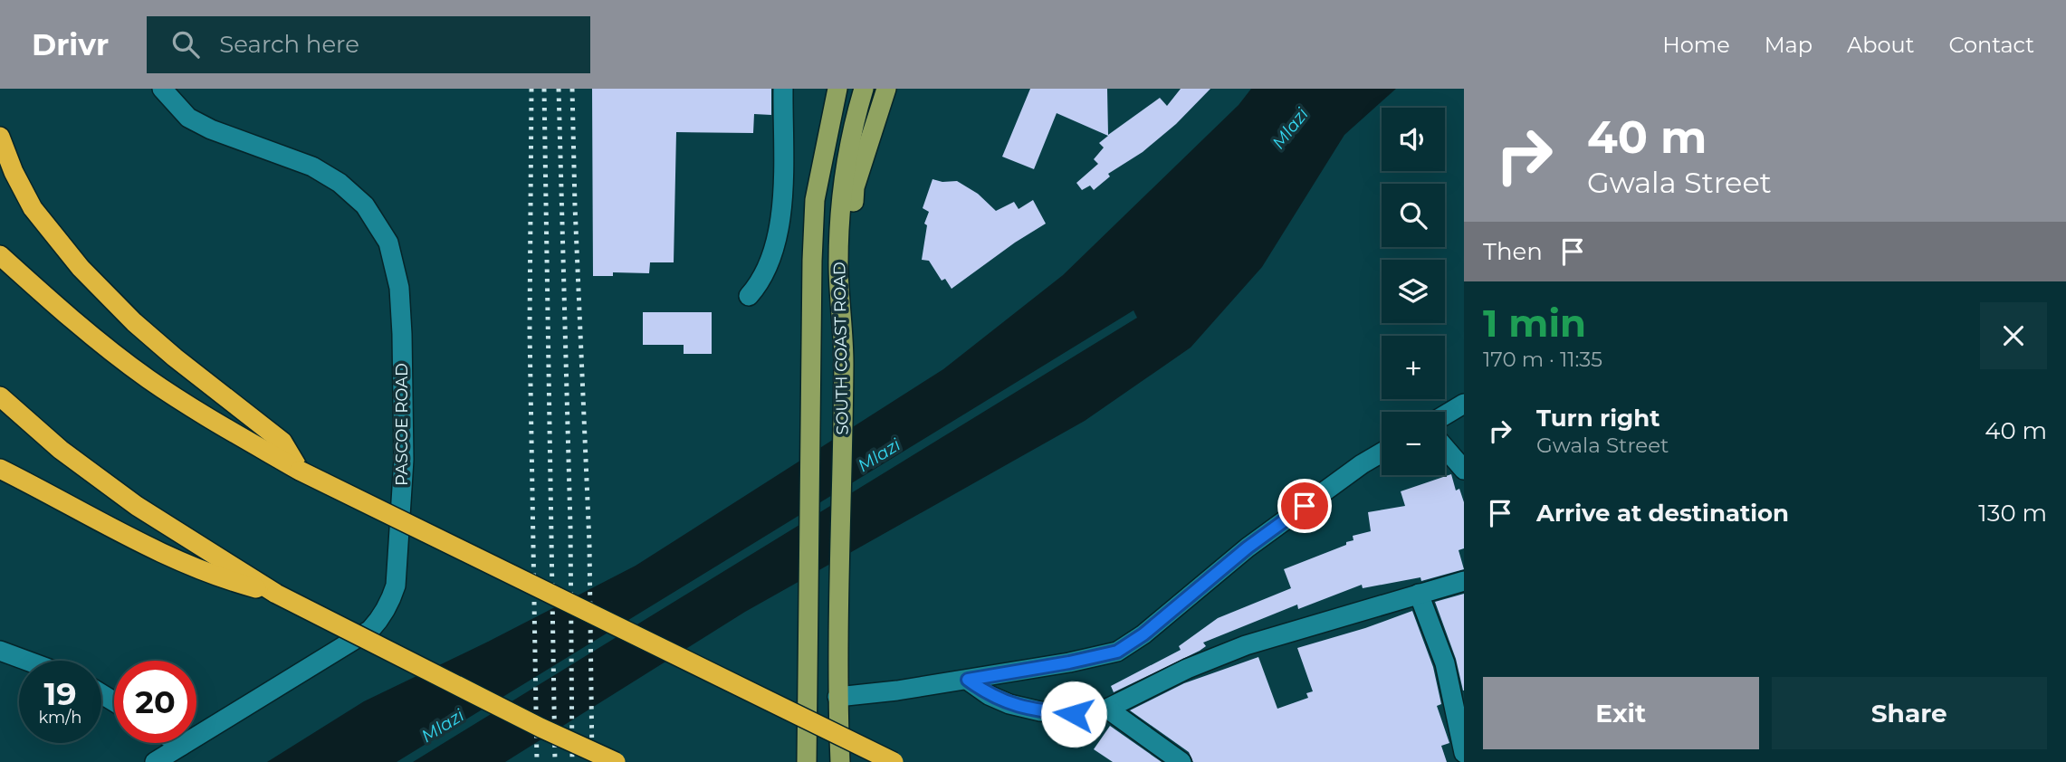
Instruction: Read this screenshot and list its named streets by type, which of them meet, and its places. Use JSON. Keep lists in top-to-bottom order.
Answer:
{
  "streets": {
    "main road": ["SOUTH COAST ROAD"],
    "street": ["PASCOE ROAD"]
  },
  "water": ["Mlazi"],
  "page": {
    "header": "Drivr",
    "search": "Search here",
    "nav": [
      "Home",
      "Map",
      "About",
      "Contact"
    ],
    "turn": ["40 m", "Gwala Street"],
    "map_buttons": ["+", "−"],
    "then": "Then",
    "heading": ["1 min", "170 m · 11:35"],
    "list": [
      {
        "name": "Turn right",
        "note": "Gwala Street",
        "value": "40 m"
      },
      {
        "name": "Arrive at destination",
        "value": "130 m"
      }
    ],
    "speed": "19 km/h",
    "limit": "20",
    "buttons": ["Exit", "Share"]
  }
}
